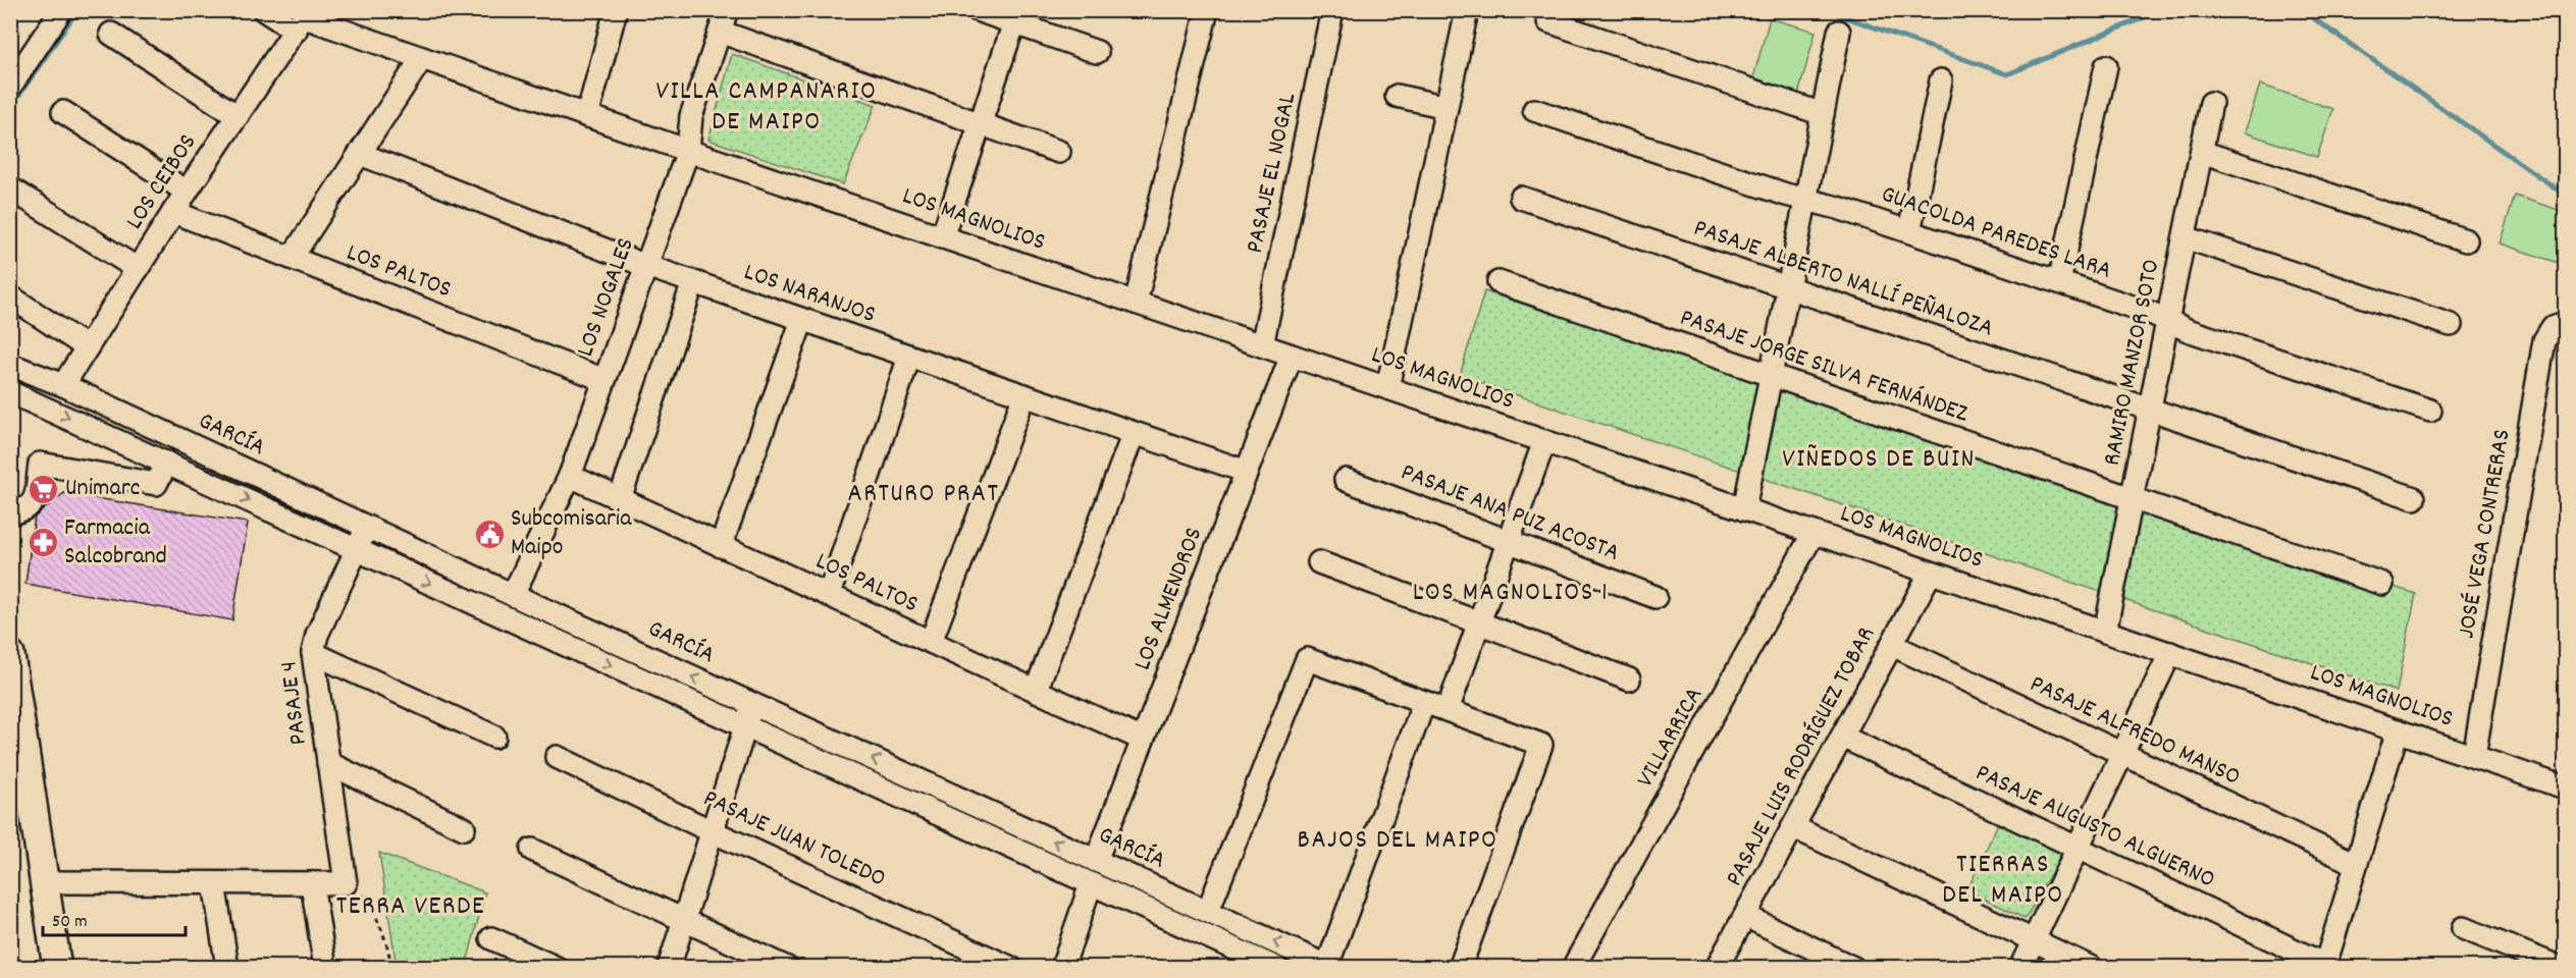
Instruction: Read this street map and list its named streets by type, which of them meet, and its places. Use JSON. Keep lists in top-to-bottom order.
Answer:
{
  "streets": {
    "street": [
      "PASAJE EL NOGAL",
      "LOS CEIBOS",
      "LOS MAGNOLIOS",
      "GUACOLDA PAREDES LARA",
      "LOS PALTOS",
      "PASAJE ALBERTO NALLÍ PEÑALOZA",
      "LOS NARANJOS",
      "LOS NOGALES",
      "RAMIRO MANZOR SOTO",
      "PASAJE JORGE SILVA FERNÁNDEZ",
      "GARCÍA",
      "PASAJE ANA PUZ ACOSTA",
      "JOSÉ VEGA CONTRERAS",
      "LOS ALMENDROS",
      "PASAJE 4",
      "PASAJE ALFREDO MANSO",
      "VILLARRICA",
      "PASAJE LUIS RODRÍGUEZ TOBAR",
      "PASAJE AUGUSTO ALGUERNO",
      "PASAJE JUAN TOLEDO"
    ]
  },
  "crossings": [
    ["PASAJE EL NOGAL", "LOS MAGNOLIOS"],
    ["LOS CEIBOS", "LOS MAGNOLIOS"],
    ["LOS CEIBOS", "LOS PALTOS"],
    ["LOS CEIBOS", "GARCÍA"],
    ["LOS MAGNOLIOS", "LOS NOGALES"],
    ["LOS MAGNOLIOS", "RAMIRO MANZOR SOTO"],
    ["LOS MAGNOLIOS", "JOSÉ VEGA CONTRERAS"],
    ["LOS MAGNOLIOS", "LOS ALMENDROS"],
    ["LOS MAGNOLIOS", "VILLARRICA"],
    ["LOS MAGNOLIOS", "PASAJE LUIS RODRÍGUEZ TOBAR"],
    ["GUACOLDA PAREDES LARA", "RAMIRO MANZOR SOTO"],
    ["LOS PALTOS", "LOS NOGALES"],
    ["LOS PALTOS", "LOS ALMENDROS"],
    ["PASAJE ALBERTO NALLÍ PEÑALOZA", "RAMIRO MANZOR SOTO"],
    ["LOS NARANJOS", "LOS NOGALES"],
    ["LOS NARANJOS", "LOS ALMENDROS"],
    ["LOS NOGALES", "GARCÍA"],
    ["RAMIRO MANZOR SOTO", "PASAJE JORGE SILVA FERNÁNDEZ"],
    ["GARCÍA", "LOS ALMENDROS"],
    ["GARCÍA", "PASAJE 4"],
    ["PASAJE ALFREDO MANSO", "PASAJE LUIS RODRÍGUEZ TOBAR"],
    ["PASAJE LUIS RODRÍGUEZ TOBAR", "PASAJE AUGUSTO ALGUERNO"]
  ],
  "districts": [
    "VILLA CAMPANARIO DE MAIPO",
    "VIÑEDOS DE BUIN",
    "ARTURO PRAT",
    "LOS MAGNOLIOS 1",
    "BAJOS DEL MAIPO",
    "TIERRAS DEL MAIPO",
    "TERRA VERDE"
  ],
  "places": {
    "supermarket": ["Unimarc"],
    "public building": ["Subcomisaria Maipo"],
    "pharmacy": ["Farmacia Salcobrand"]
  },
  "scale_bar": "50 m"
}
